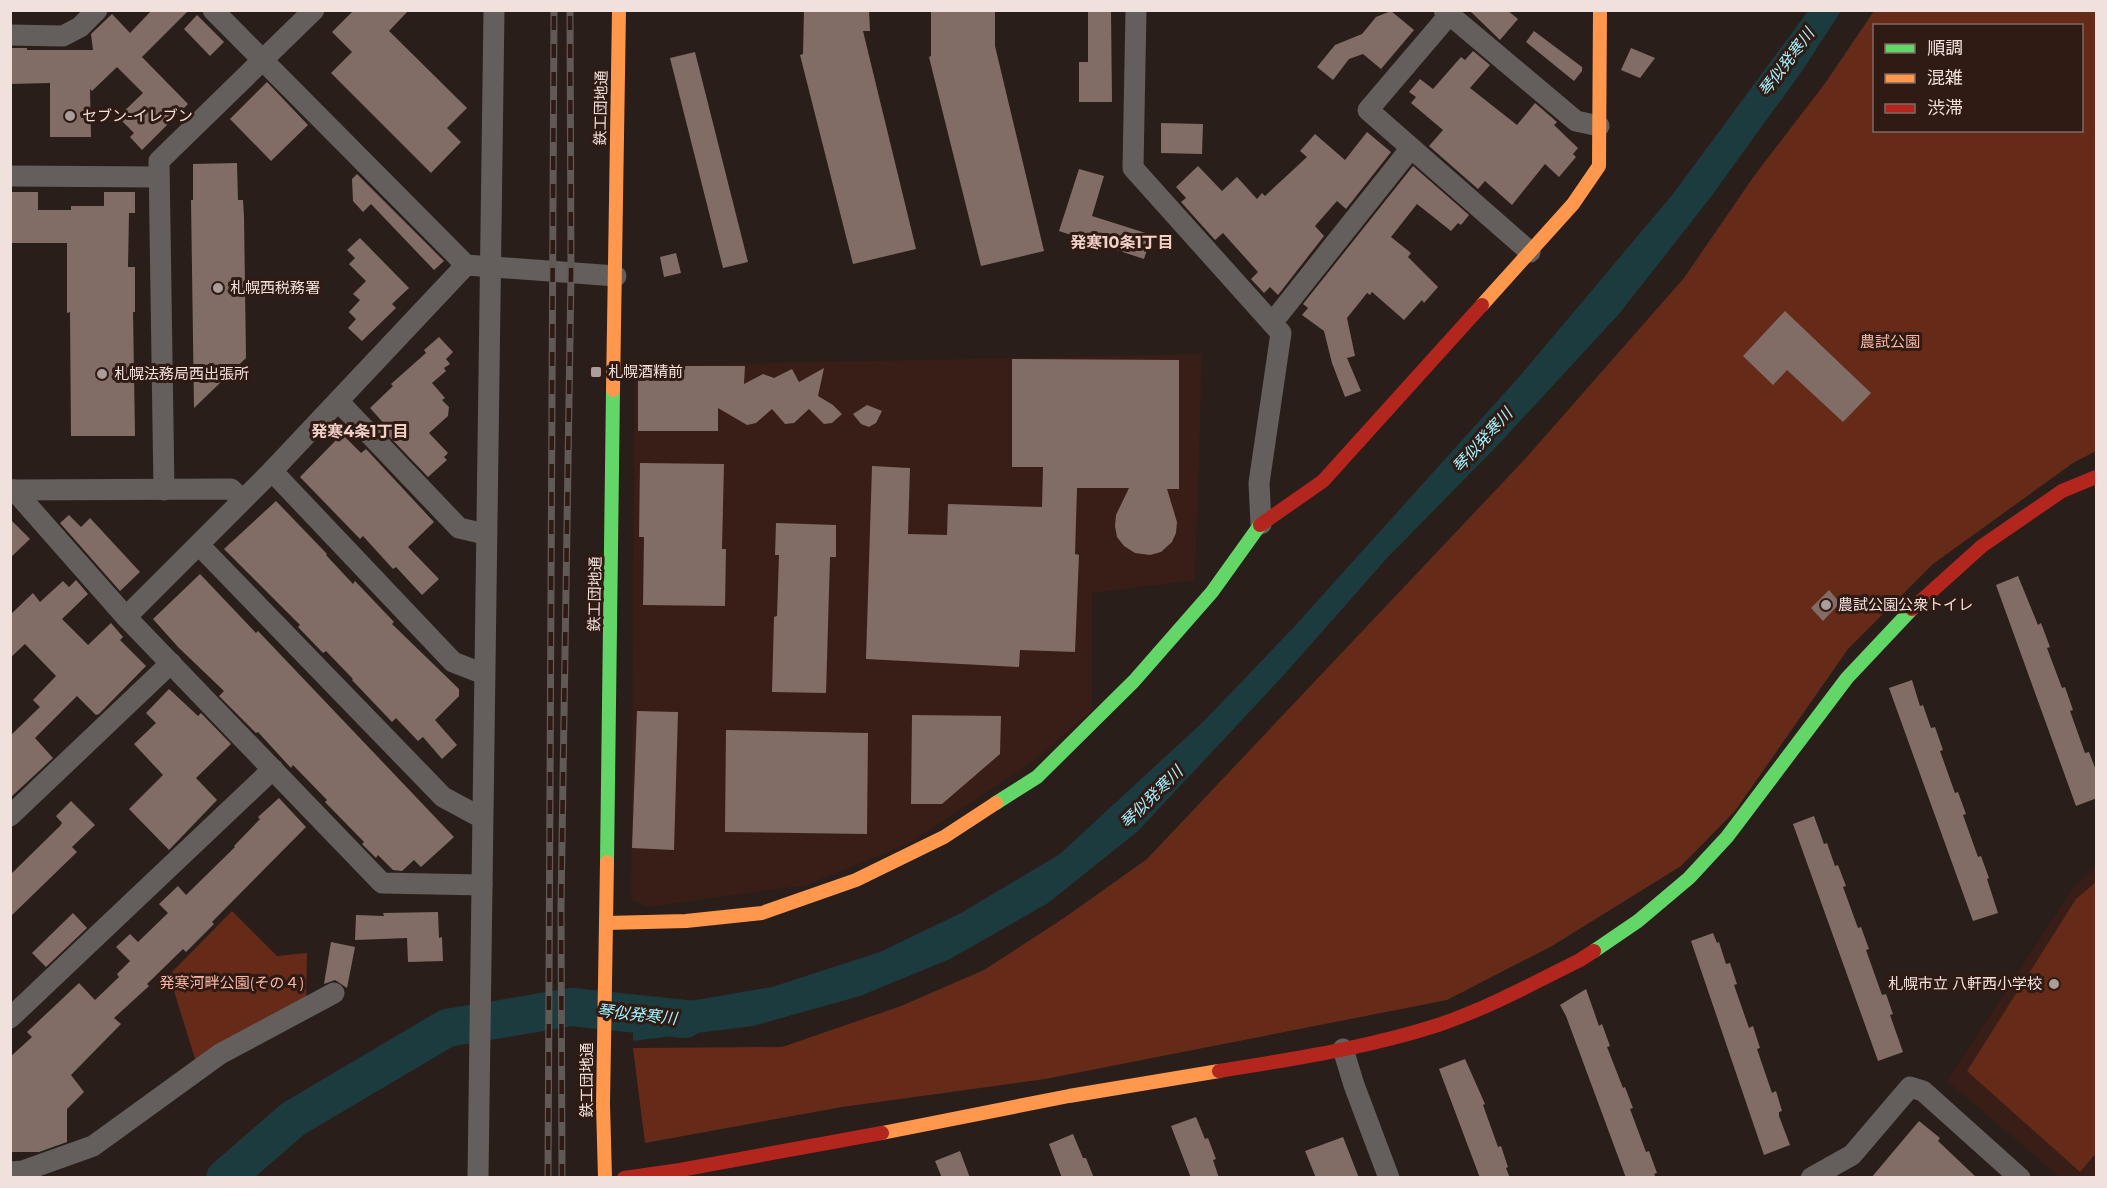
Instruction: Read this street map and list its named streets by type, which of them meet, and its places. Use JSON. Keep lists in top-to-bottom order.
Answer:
{
  "streets": {
    "street": ["鉄工団地通"]
  },
  "districts": ["発寒10条1丁目", "発寒4条1丁目"],
  "water": ["琴似発寒川"],
  "parks": ["農試公園", "発寒河畔公園(その４)"],
  "places": {
    "other": [
      "セブン-イレブン",
      "札幌西税務署",
      "札幌法務局西出張所",
      "農試公園公衆トイレ",
      "札幌市立 八軒西小学校"
    ],
    "transit": ["札幌酒精前"]
  },
  "legend": ["順調", "混雑", "渋滞"]
}
